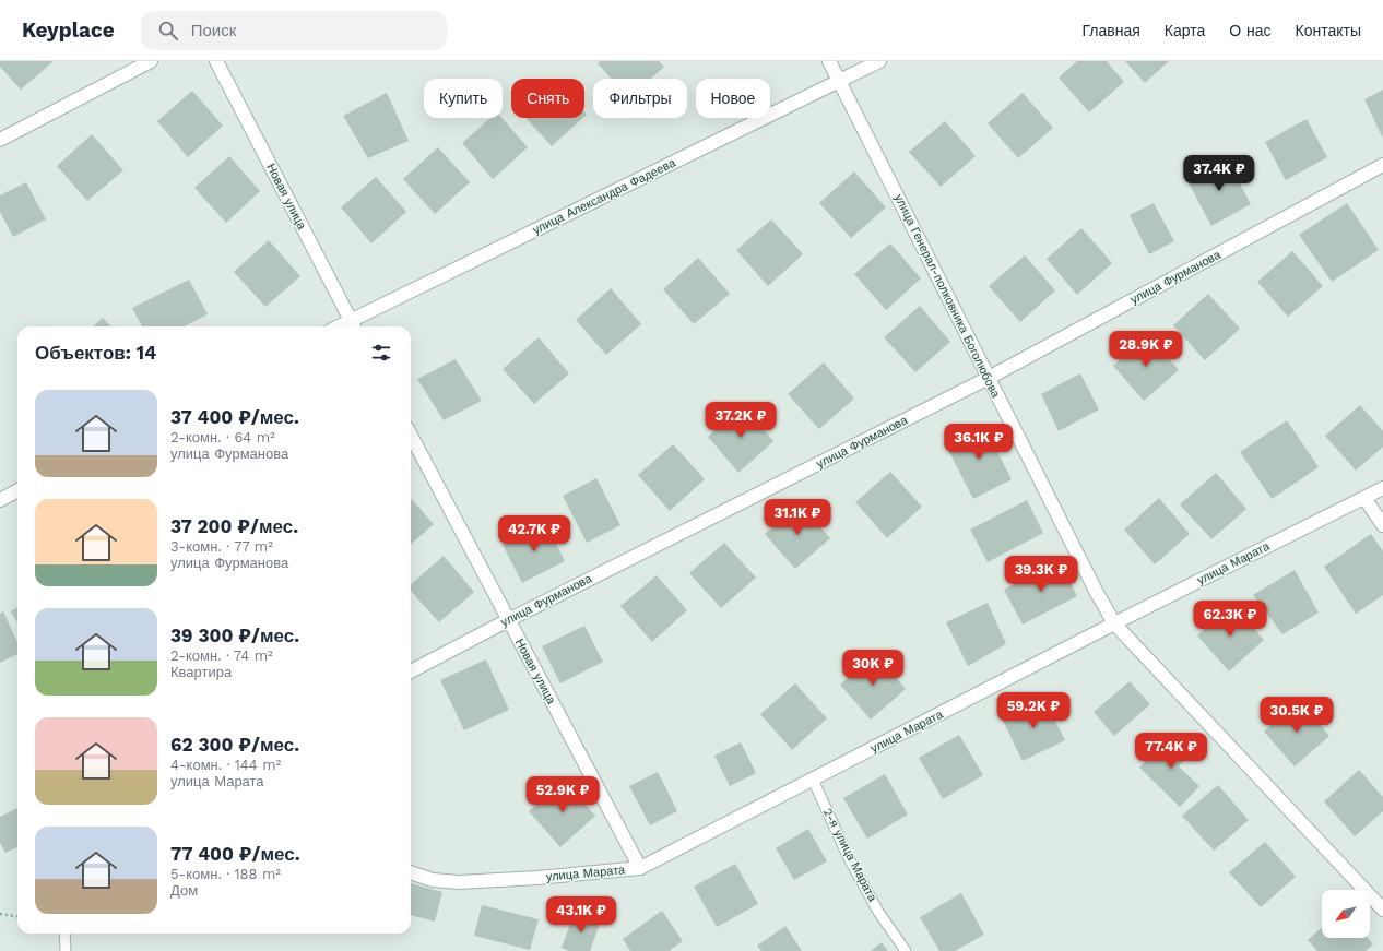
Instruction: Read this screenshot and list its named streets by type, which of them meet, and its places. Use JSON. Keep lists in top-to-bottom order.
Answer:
{
  "streets": {
    "street": [
      "Новая улица",
      "улица Александра Фадеева",
      "улица Фурманова",
      "улица Генерал-полковника Боголюбова",
      "улица Марата"
    ],
    "lane": ["2-я улица Марата"]
  },
  "crossings": [
    ["Новая улица", "улица Александра Фадеева"],
    ["Новая улица", "улица Фурманова"],
    ["Новая улица", "улица Марата"],
    ["улица Александра Фадеева", "улица Генерал-полковника Боголюбова"],
    ["улица Фурманова", "улица Генерал-полковника Боголюбова"],
    ["улица Генерал-полковника Боголюбова", "улица Марата"],
    ["улица Марата", "2-я улица Марата"]
  ],
  "north": "bottom left",
  "page": {
    "header": "Keyplace",
    "search": "Поиск",
    "nav": [
      "Главная",
      "Карта",
      "О нас",
      "Контакты"
    ],
    "chip": [
      "Купить",
      "Снять",
      "Фильтры",
      "Новое"
    ],
    "price": [
      "37.4K ₽",
      "28.9K ₽",
      "37.2K ₽",
      "36.1K ₽",
      "31.1K ₽",
      "42.7K ₽",
      "39.3K ₽",
      "62.3K ₽",
      "30K ₽",
      "59.2K ₽",
      "30.5K ₽",
      "77.4K ₽",
      "52.9K ₽",
      "43.1K ₽"
    ],
    "heading": "Объектов: 14",
    "list": [
      {
        "name": "37 400 ₽/мес.",
        "note": "2-комн. · 64 m² · улица Фурманова"
      },
      {
        "name": "37 200 ₽/мес.",
        "note": "3-комн. · 77 m² · улица Фурманова"
      },
      {
        "name": "39 300 ₽/мес.",
        "note": "2-комн. · 74 m² · Квартира"
      },
      {
        "name": "62 300 ₽/мес.",
        "note": "4-комн. · 144 m² · улица Марата"
      },
      {
        "name": "77 400 ₽/мес.",
        "note": "5-комн. · 188 m² · Дом"
      }
    ]
  }
}
